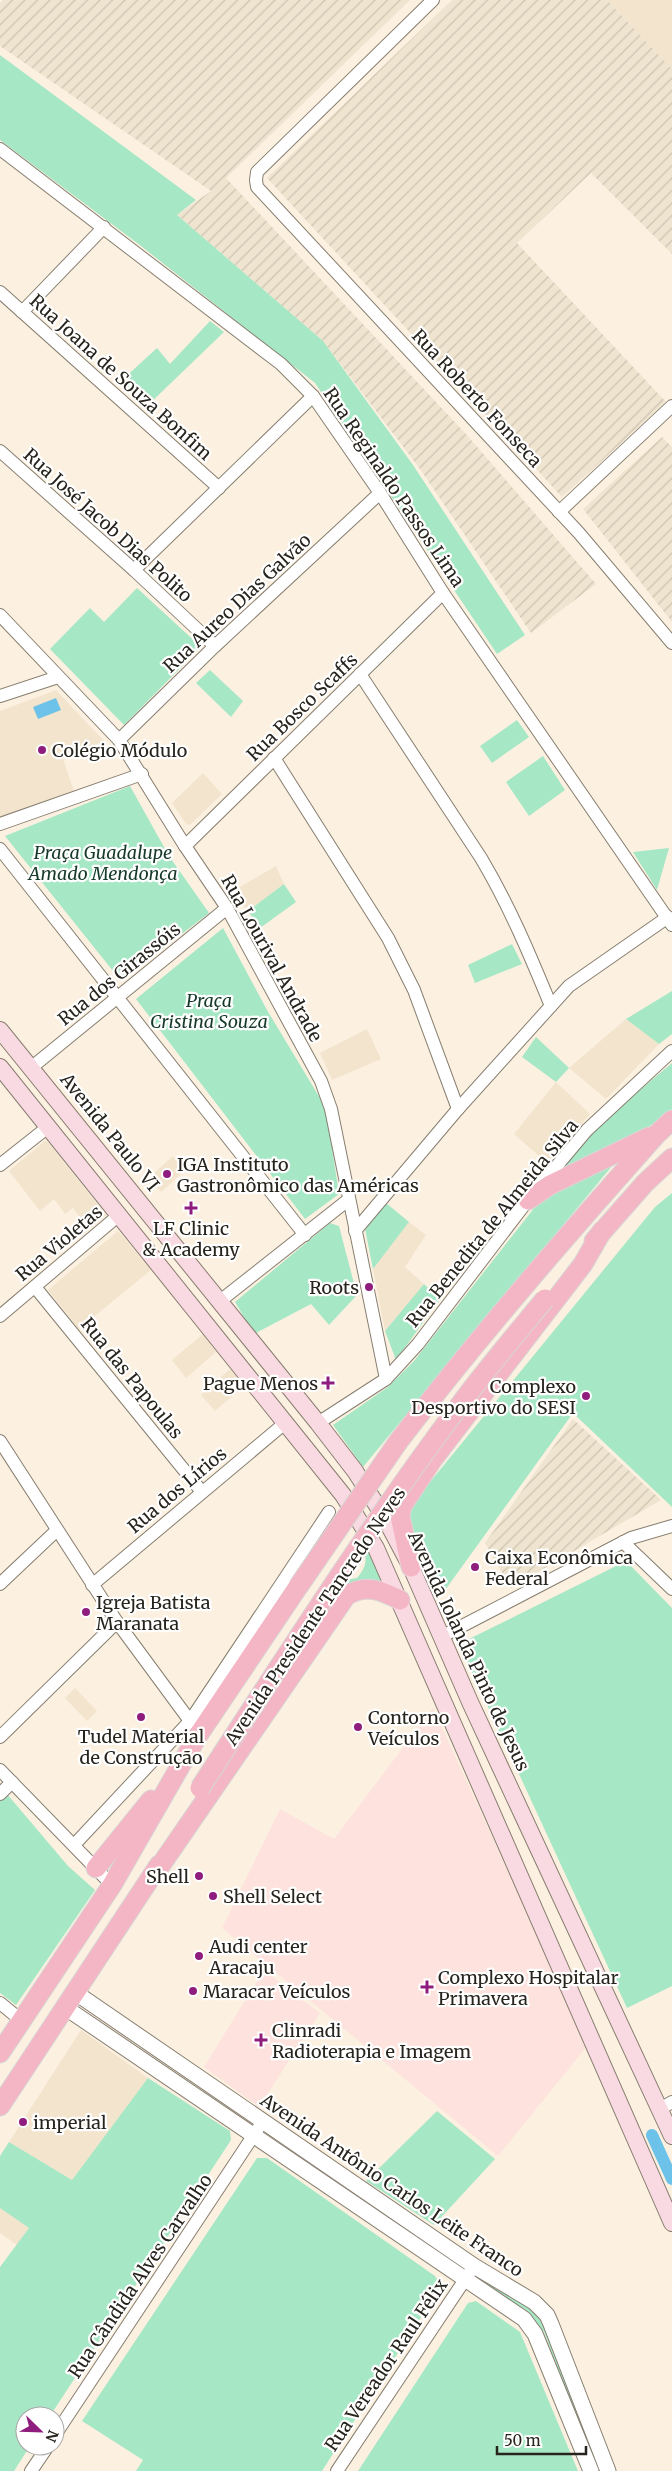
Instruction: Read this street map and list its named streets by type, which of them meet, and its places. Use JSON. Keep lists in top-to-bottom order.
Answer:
{
  "streets": {
    "main road": ["Avenida Paulo VI", "Avenida Presidente Tancredo Neves", "Avenida Iolanda Pinto de Jesus"],
    "street": [
      "Rua Joana de Souza Bonfim",
      "Rua Roberto Fonseca",
      "Rua Reginaldo Passos Lima",
      "Rua José Jacob Dias Polito",
      "Rua Aureo Dias Galvão",
      "Rua Bosco Scaffs",
      "Rua Lourival Andrade",
      "Rua dos Girassóis",
      "Rua Benedita de Almeida Silva",
      "Rua Violetas",
      "Rua das Papoulas",
      "Rua dos Lírios",
      "Avenida Antônio Carlos Leite Franco",
      "Rua Cândida Alves Carvalho",
      "Rua Vereador Raul Félix"
    ]
  },
  "crossings": [
    ["Rua Reginaldo Passos Lima", "Rua Aureo Dias Galvão"],
    ["Rua Reginaldo Passos Lima", "Rua Bosco Scaffs"],
    ["Rua José Jacob Dias Polito", "Rua Aureo Dias Galvão"],
    ["Rua Aureo Dias Galvão", "Rua Lourival Andrade"],
    ["Rua Bosco Scaffs", "Rua Lourival Andrade"],
    ["Rua Lourival Andrade", "Rua dos Girassóis"],
    ["Rua Lourival Andrade", "Rua Benedita de Almeida Silva"],
    ["Rua dos Girassóis", "Avenida Paulo VI"],
    ["Avenida Paulo VI", "Rua Benedita de Almeida Silva"],
    ["Avenida Paulo VI", "Avenida Iolanda Pinto de Jesus"],
    ["Rua Violetas", "Rua das Papoulas"],
    ["Rua das Papoulas", "Rua dos Lírios"],
    ["Avenida Presidente Tancredo Neves", "Avenida Antônio Carlos Leite Franco"],
    ["Avenida Antônio Carlos Leite Franco", "Rua Cândida Alves Carvalho"],
    ["Avenida Antônio Carlos Leite Franco", "Rua Vereador Raul Félix"]
  ],
  "parks": ["Praça Guadalupe Amado Mendonça", "Praça Cristina Souza"],
  "places": {
    "other": [
      "Colégio Módulo",
      "IGA Instituto Gastronômico das Américas",
      "Roots",
      "Complexo Desportivo do SESI",
      "Caixa Econômica Federal",
      "Igreja Batista Maranata",
      "Tudel Material de Construção",
      "Contorno Veículos",
      "Shell",
      "Shell Select",
      "Audi center Aracaju",
      "Maracar Veículos",
      "imperial"
    ],
    "health": [
      "LF Clinic & Academy",
      "Pague Menos",
      "Complexo Hospitalar Primavera",
      "Clinradi Radioterapia e Imagem"
    ]
  },
  "scale_bar": "50 m",
  "north": "bottom right"
}
